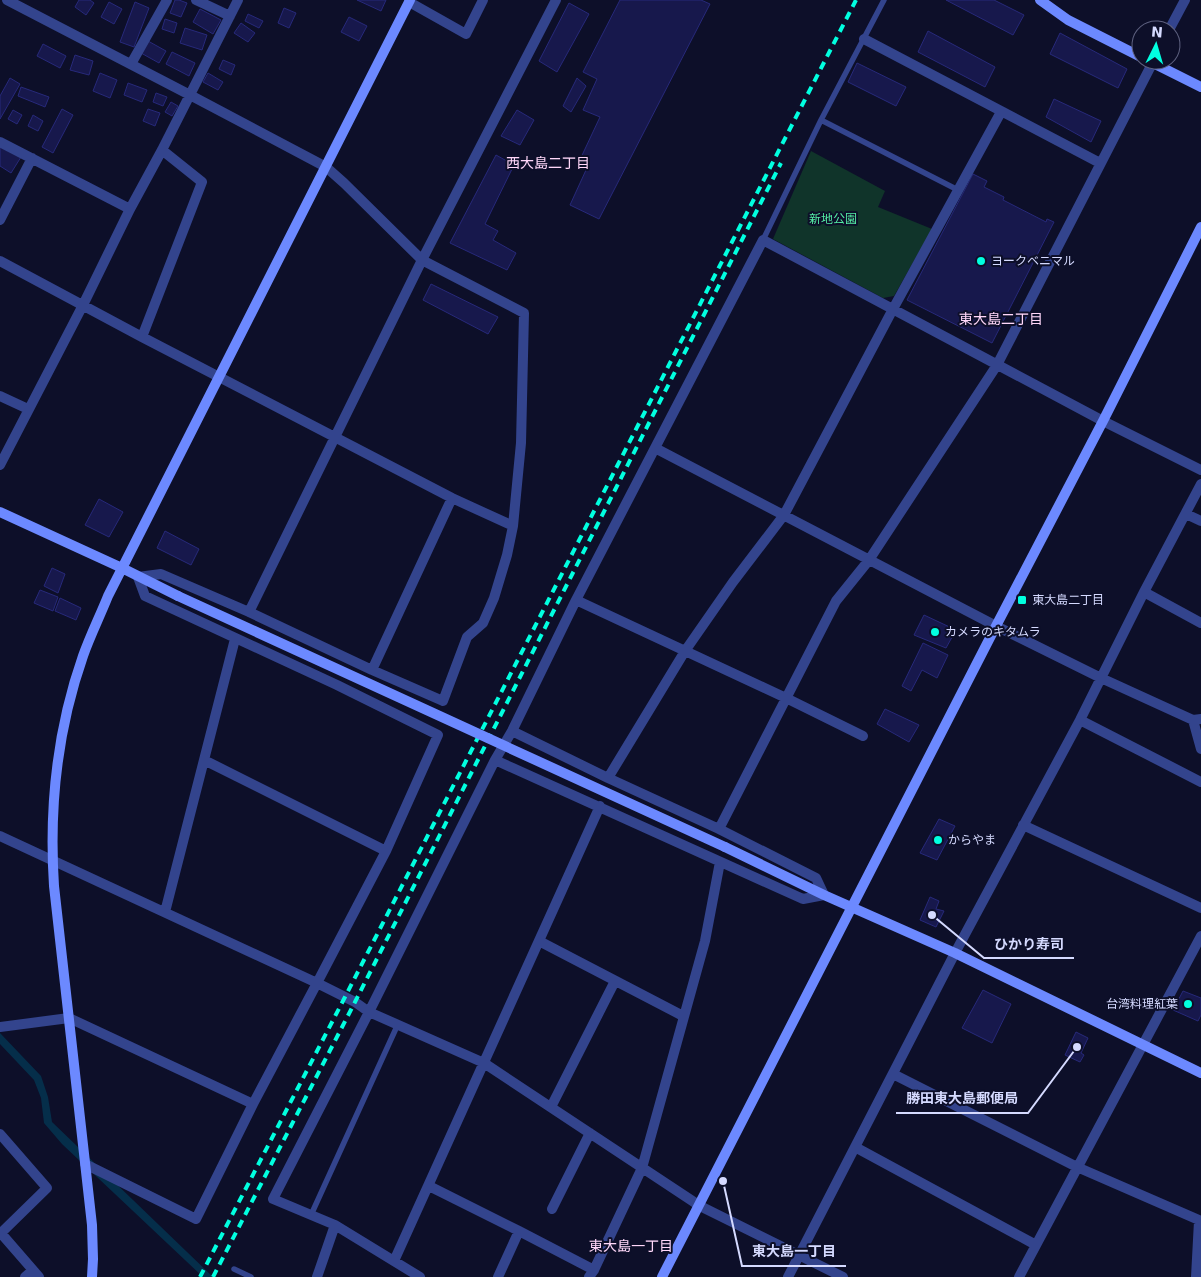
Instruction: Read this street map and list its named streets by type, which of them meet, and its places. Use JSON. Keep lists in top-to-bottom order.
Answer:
{
  "districts": ["西大島二丁目", "東大島二丁目", "東大島一丁目"],
  "parks": ["新地公園"],
  "places": {
    "other": [
      "ヨークベニマル",
      "カメラのキタムラ",
      "からやま",
      "ひかり寿司",
      "台湾料理紅葉",
      "勝田東大島郵便局",
      "東大島一丁目"
    ],
    "transit": ["東大島二丁目"]
  },
  "north": "top"
}
